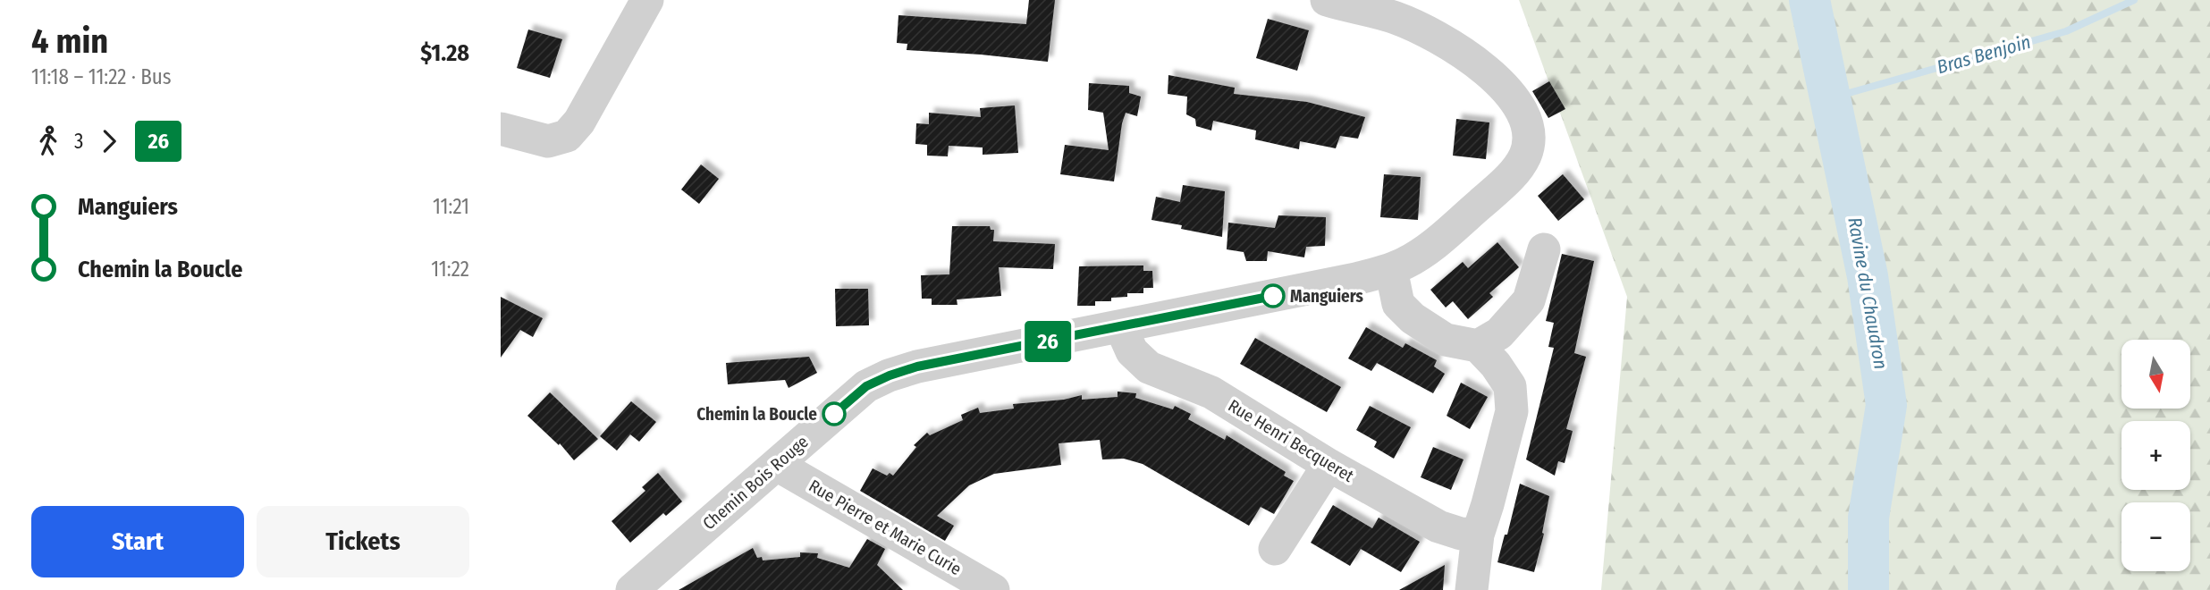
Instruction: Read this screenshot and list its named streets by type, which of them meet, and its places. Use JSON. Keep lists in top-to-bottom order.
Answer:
{
  "streets": {
    "street": ["Rue Henri Becqueret", "Chemin Bois Rouge", "Rue Pierre et Marie Curie"]
  },
  "crossings": [
    ["Rue Henri Becqueret", "Chemin Bois Rouge"],
    ["Chemin Bois Rouge", "Rue Pierre et Marie Curie"]
  ],
  "water": ["Bras Benjoin", "Ravine du Chaudron"],
  "places": ["Manguiers", "Chemin la Boucle"],
  "lines": ["bus line 26"],
  "north": "bottom",
  "page": {
    "heading": ["4 min", "11:18 – 11:22 · Bus", "$1.28"],
    "on_map": "26",
    "legs": ["3", "26"],
    "list": [
      {
        "name": "Manguiers",
        "value": "11:21"
      },
      {
        "name": "Chemin la Boucle",
        "value": "11:22"
      }
    ],
    "map_buttons": ["+", "−"],
    "buttons": ["Start", "Tickets"]
  }
}
